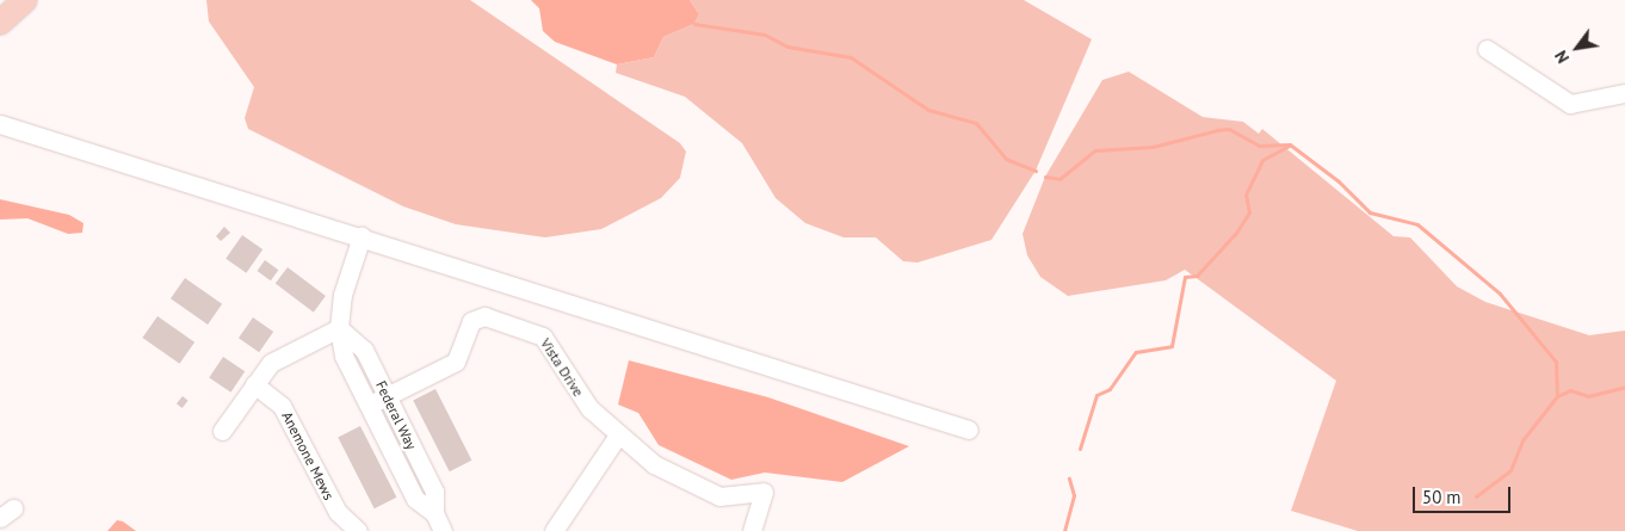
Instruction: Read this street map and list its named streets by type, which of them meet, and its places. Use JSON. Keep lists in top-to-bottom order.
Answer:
{
  "streets": {
    "street": ["Vista Drive", "Federal Way", "Anemone Mews"]
  },
  "crossings": [
    ["Vista Drive", "Federal Way"]
  ],
  "scale_bar": "50 m",
  "north": "bottom left"
}
